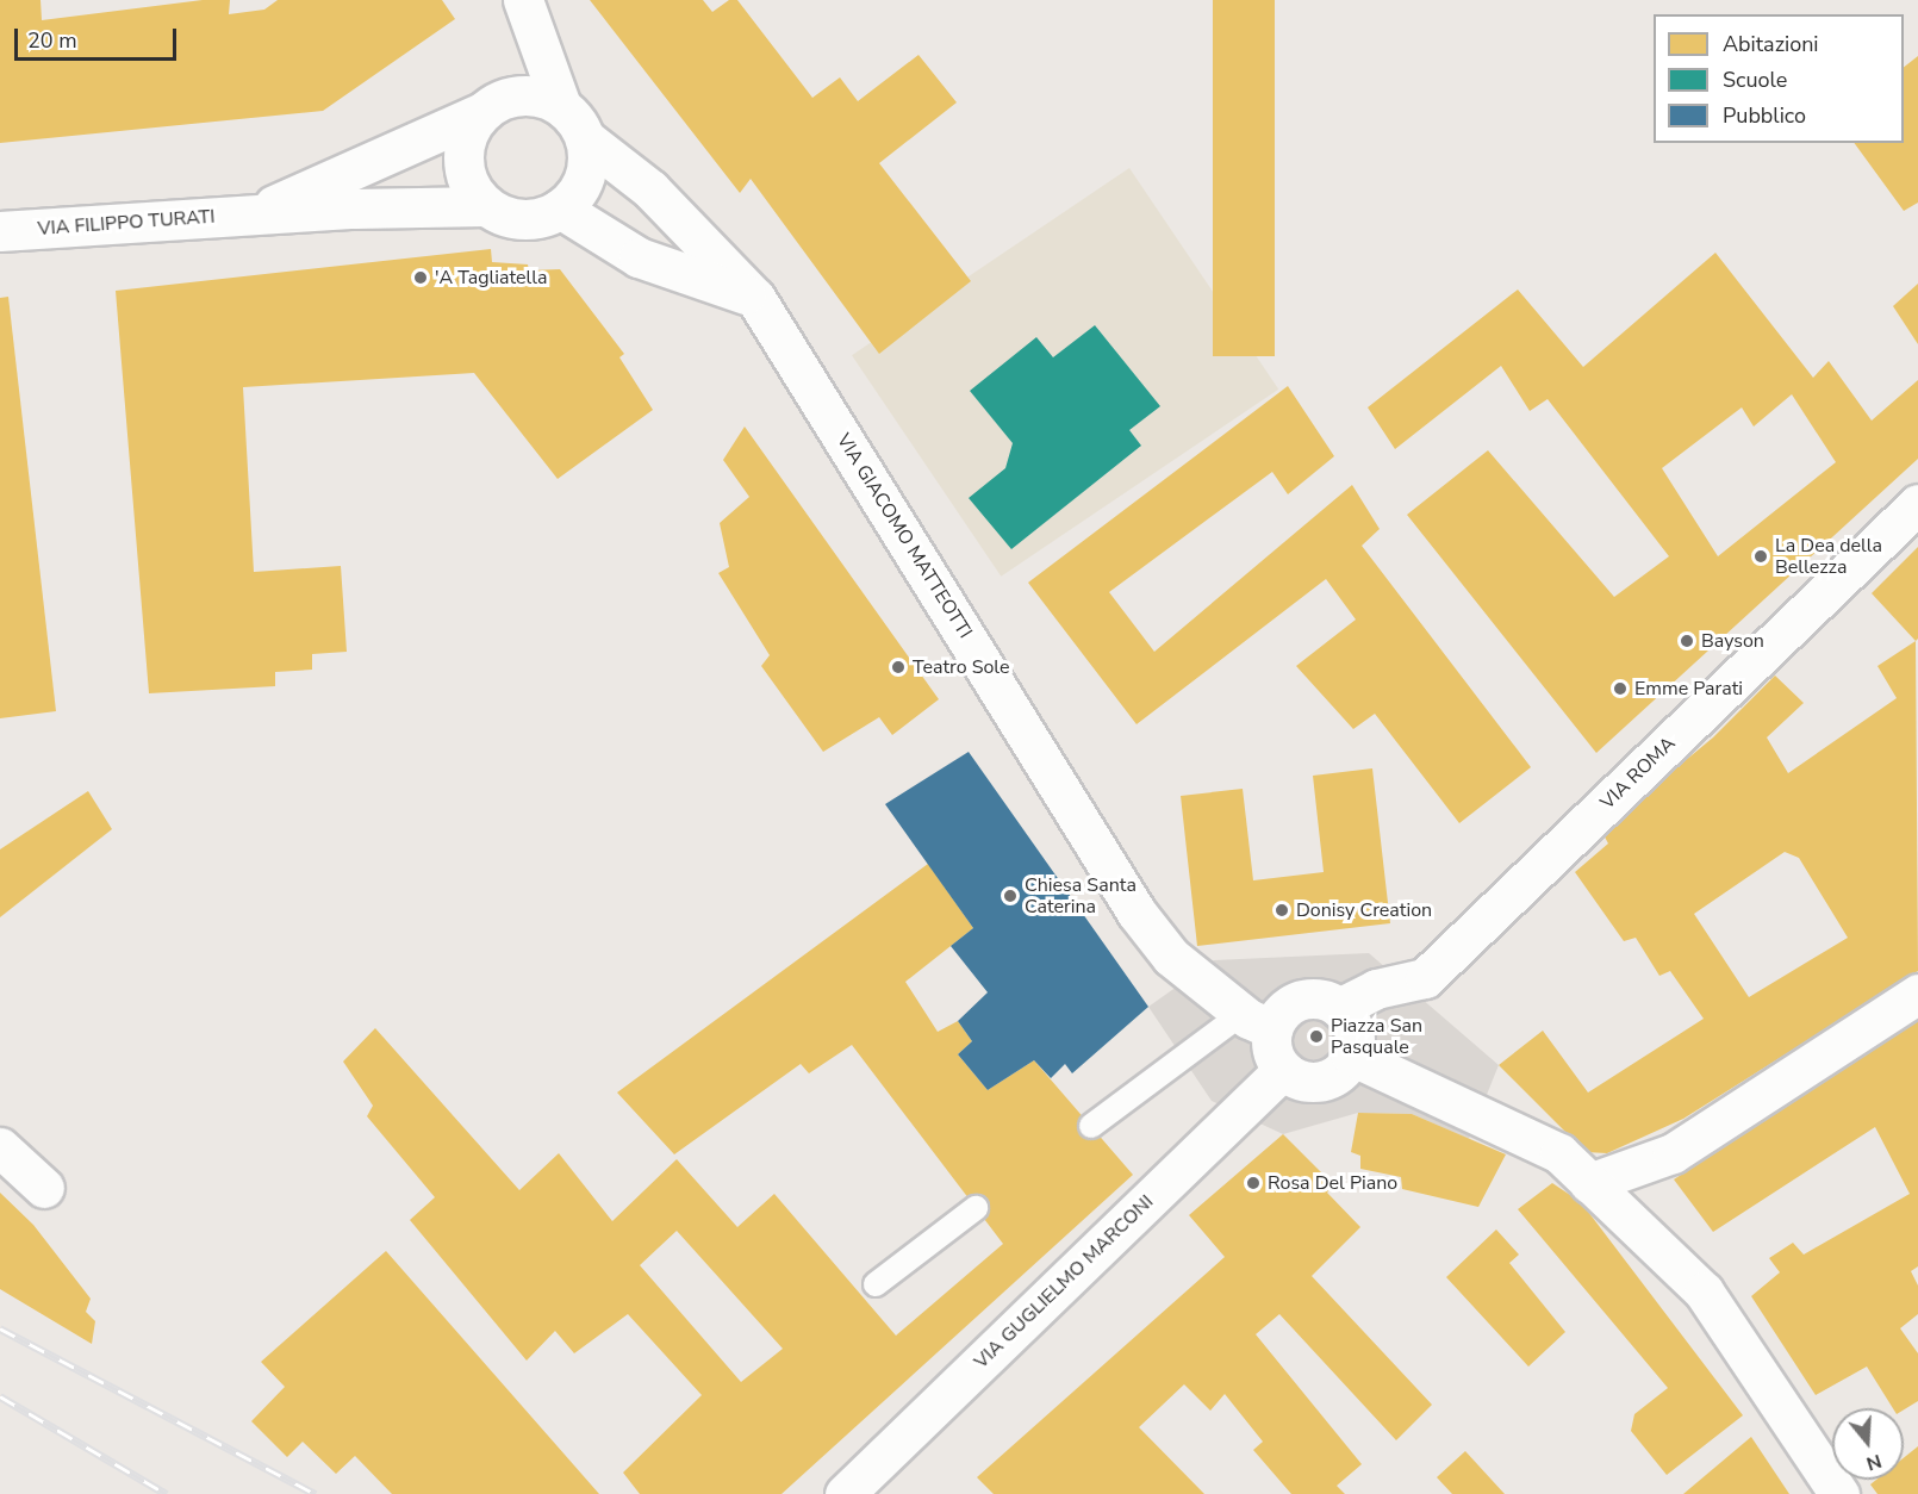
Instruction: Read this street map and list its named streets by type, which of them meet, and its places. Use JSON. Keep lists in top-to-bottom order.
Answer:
{
  "streets": {
    "street": [
      "VIA FILIPPO TURATI",
      "VIA GIACOMO MATTEOTTI",
      "VIA ROMA",
      "VIA GUGLIELMO MARCONI"
    ]
  },
  "crossings": [
    ["VIA FILIPPO TURATI", "VIA GIACOMO MATTEOTTI"],
    ["VIA GIACOMO MATTEOTTI", "VIA ROMA"],
    ["VIA GIACOMO MATTEOTTI", "VIA GUGLIELMO MARCONI"],
    ["VIA ROMA", "VIA GUGLIELMO MARCONI"]
  ],
  "places": [
    "'A Tagliatella",
    "La Dea della Bellezza",
    "Bayson",
    "Teatro Sole",
    "Emme Parati",
    "Chiesa Santa Caterina",
    "Donisy Creation",
    "Piazza San Pasquale",
    "Rosa Del Piano"
  ],
  "legend": ["Abitazioni", "Scuole", "Pubblico"],
  "scale_bar": "20 m",
  "north": "bottom"
}
